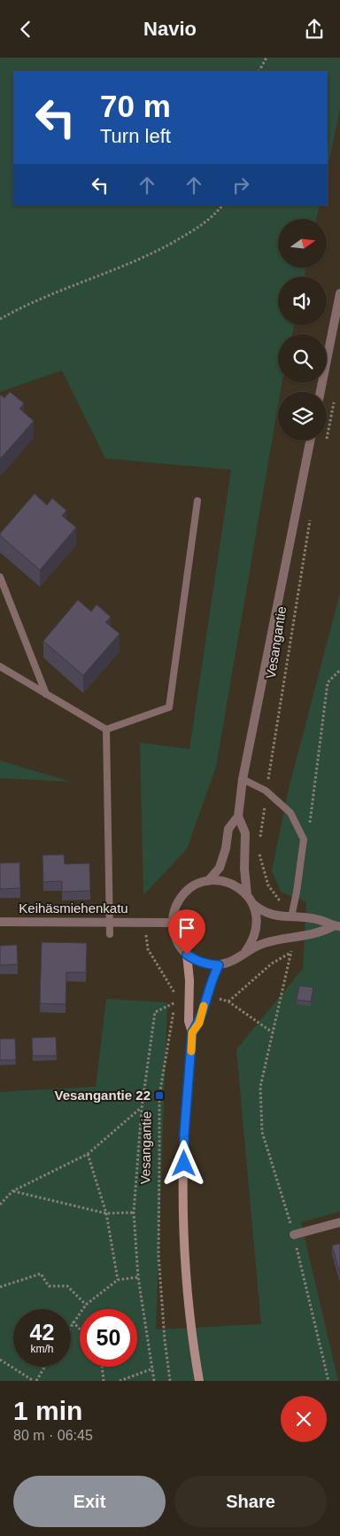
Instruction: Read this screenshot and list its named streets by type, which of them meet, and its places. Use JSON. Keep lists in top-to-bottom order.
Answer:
{
  "streets": {
    "street": ["Vesangantie", "Keihäsmiehenkatu"]
  },
  "crossings": [
    ["Vesangantie", "Keihäsmiehenkatu"]
  ],
  "places": {
    "transit": ["Vesangantie 22"]
  },
  "north": "right",
  "page": {
    "header": "Navio",
    "turn": ["70 m", "Turn left"],
    "speed": "42 km/h",
    "limit": "50",
    "heading": ["1 min", "80 m · 06:45"],
    "buttons": ["Exit", "Share"]
  }
}
